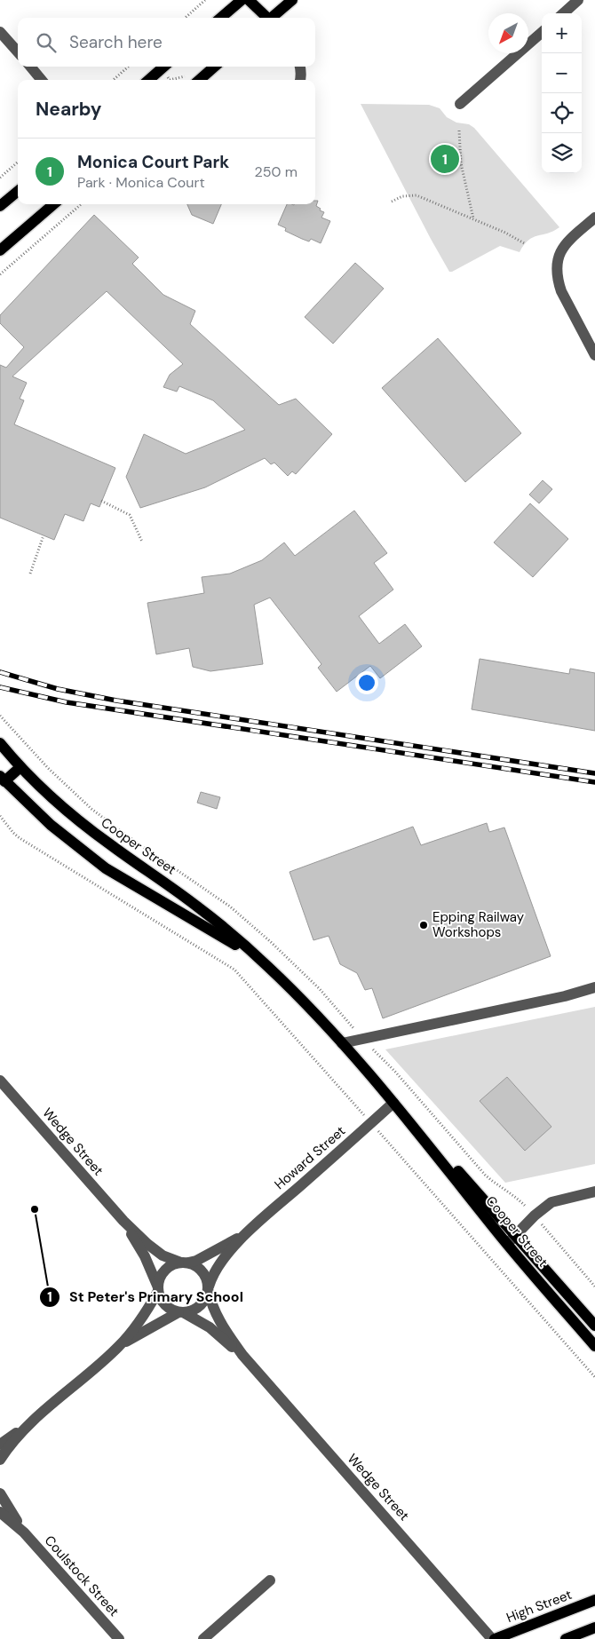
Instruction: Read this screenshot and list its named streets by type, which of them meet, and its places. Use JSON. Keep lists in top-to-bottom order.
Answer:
{
  "streets": {
    "main road": ["Cooper Street", "High Street"],
    "street": ["Wedge Street", "Howard Street", "Coulstock Street"]
  },
  "crossings": [
    ["Cooper Street", "Howard Street"],
    ["Wedge Street", "Howard Street"],
    ["Wedge Street", "High Street"]
  ],
  "places": ["Epping Railway Workshops", "St Peter's Primary School"],
  "north": "bottom left",
  "page": {
    "map_buttons": ["+", "−"],
    "search": "Search here",
    "heading": "Nearby",
    "list": [
      {
        "mark": "1",
        "name": "Monica Court Park",
        "note": "Park · Monica Court",
        "value": "250 m"
      }
    ],
    "pins": "1"
  }
}
